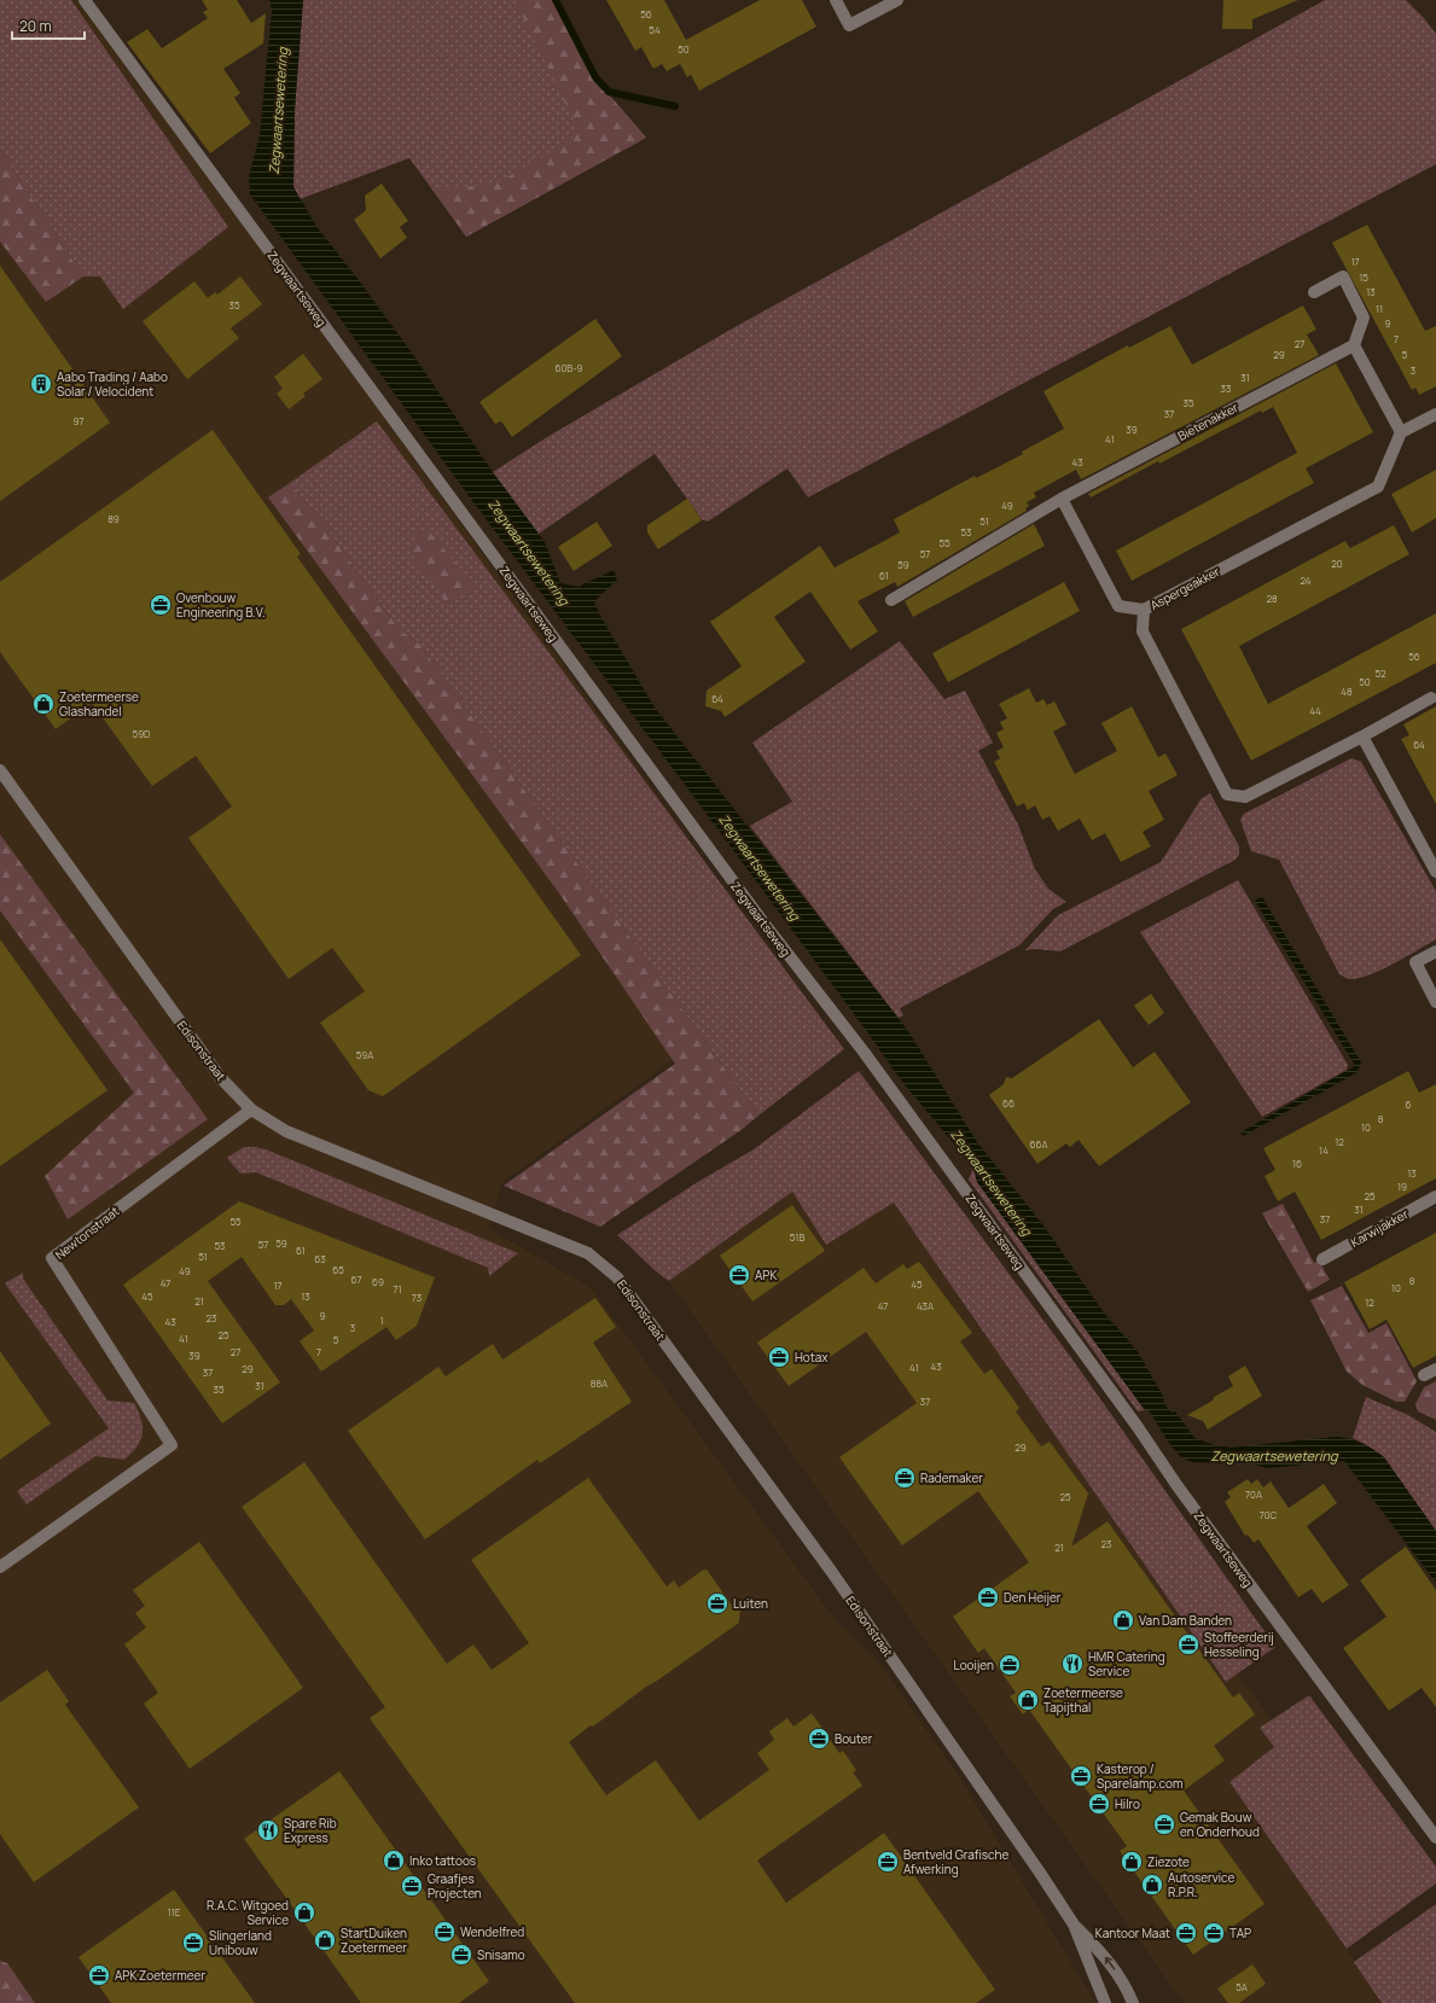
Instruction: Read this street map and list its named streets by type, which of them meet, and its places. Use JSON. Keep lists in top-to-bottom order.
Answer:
{
  "streets": {
    "street": [
      "Zegwaartseweg",
      "Bietenakker",
      "Aspergeakker",
      "Edisonstraat",
      "Karwijakker",
      "Newtonstraat"
    ]
  },
  "crossings": [
    ["Edisonstraat", "Newtonstraat"]
  ],
  "water": ["Zegwaartsewetering"],
  "places": {
    "building": ["Aabo Trading / Aabo Solar / Velocident"],
    "office": [
      "Ovenbouw Engineering B.V.",
      "APK",
      "Hotax",
      "Rademaker",
      "Den Heijer",
      "Luiten",
      "Stoffeerderij Hesseling",
      "Looijen",
      "Bouter",
      "Kasterop / Sparelamp.com",
      "Hilro",
      "Gemak Bouw en Onderhoud",
      "Bentveld Grafische Afwerking",
      "Graafjes Projecten",
      "Wendelfred",
      "Kantoor Maat",
      "TAP",
      "Slingerland Unibouw",
      "Snisamo",
      "APK Zoetermeer"
    ],
    "shop": [
      "Zoetermeerse Glashandel",
      "Van Dam Banden",
      "Zoetermeerse Tapijthal",
      "Inko tattoos",
      "Ziezote",
      "Autoservice R.P.R.",
      "R.A.C. Witgoed Service",
      "StartDuiken Zoetermeer"
    ],
    "restaurant": ["HMR Catering Service", "Spare Rib Express"]
  },
  "house_numbers": [
    "56",
    "54",
    "50",
    "17",
    "15",
    "13",
    "35",
    "11",
    "9",
    "7",
    "27",
    "29",
    "5",
    "60B-9",
    "3",
    "31",
    "33",
    "35",
    "37",
    "97",
    "39",
    "41",
    "43",
    "49",
    "89",
    "51",
    "53",
    "55",
    "57",
    "20",
    "59",
    "61",
    "24",
    "28",
    "56",
    "52",
    "50",
    "48",
    "64",
    "44",
    "59D",
    "64",
    "59A",
    "66",
    "6",
    "8",
    "10",
    "12",
    "66A",
    "14",
    "16",
    "13",
    "19",
    "25",
    "31",
    "37",
    "55",
    "51B",
    "59",
    "57",
    "53",
    "61",
    "51",
    "63",
    "65",
    "49",
    "67",
    "8",
    "69",
    "47",
    "45",
    "17",
    "10",
    "71",
    "45",
    "13",
    "73",
    "21",
    "12",
    "47",
    "43A",
    "9",
    "23",
    "1",
    "43",
    "3",
    "25",
    "41",
    "5",
    "27",
    "7",
    "39",
    "43",
    "41",
    "29",
    "37",
    "88A",
    "31",
    "35",
    "37",
    "29",
    "70A",
    "25",
    "70C",
    "23",
    "21",
    "11E",
    "5A"
  ],
  "scale_bar": "20 m"
}
